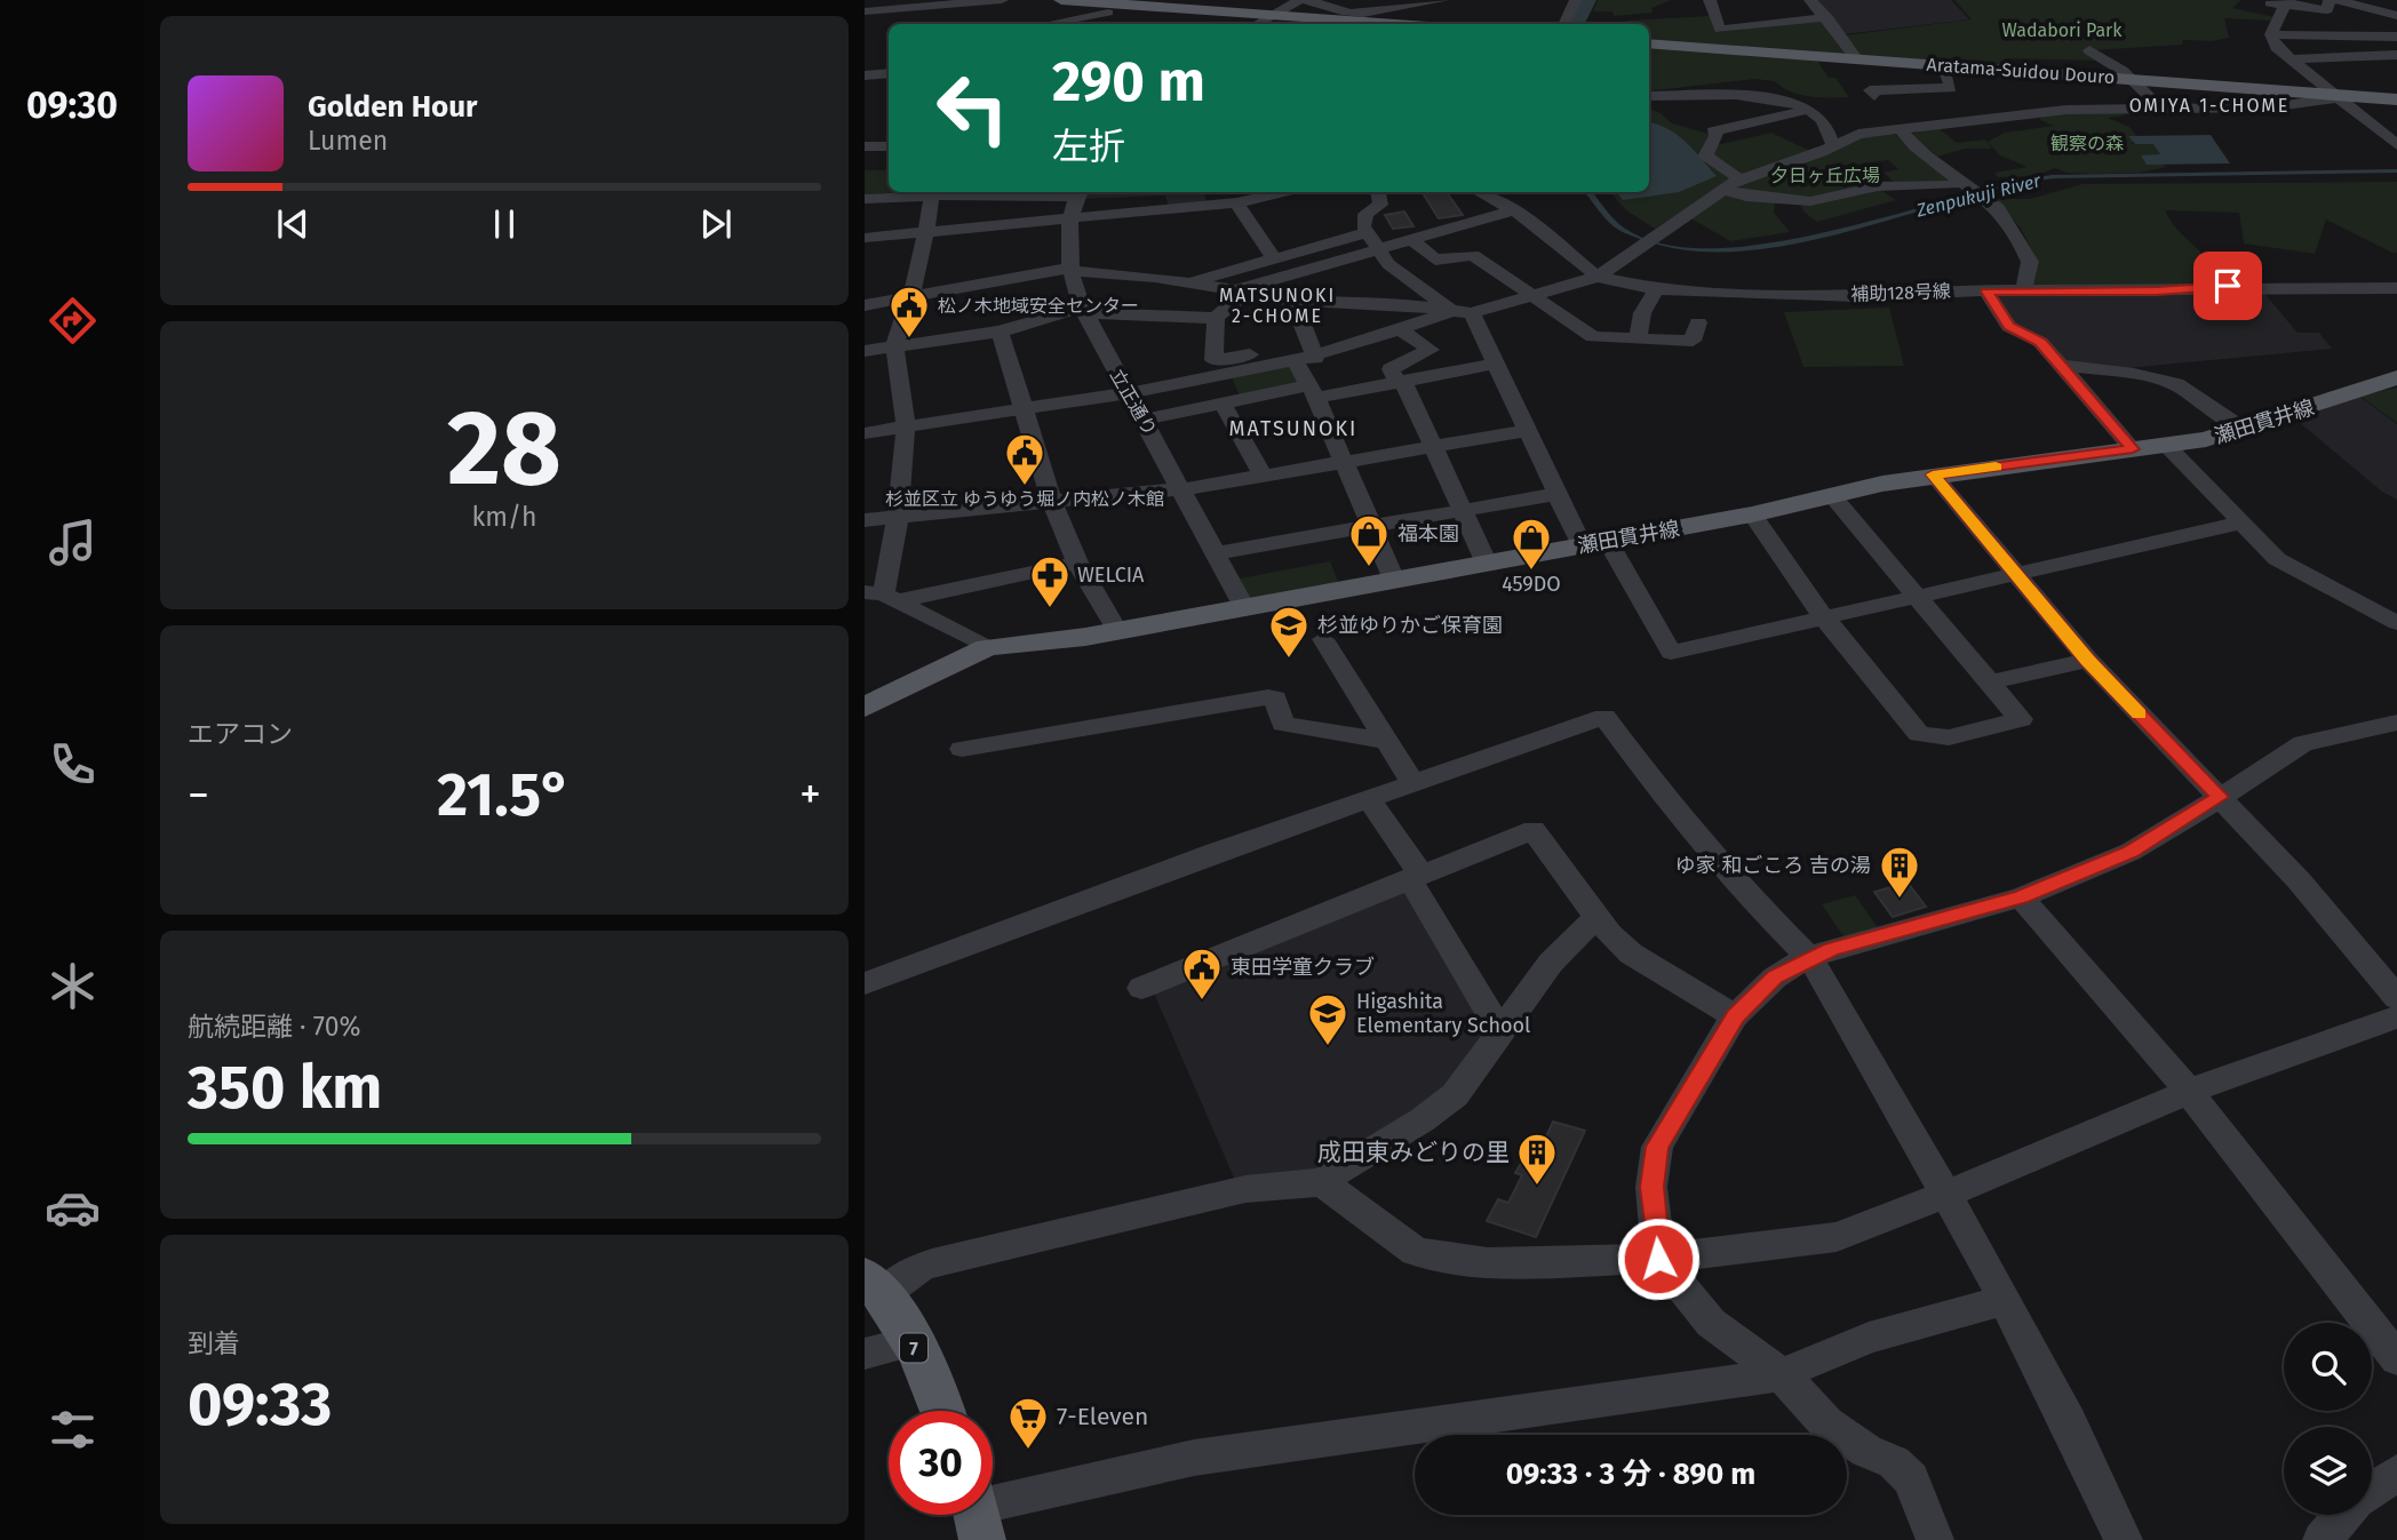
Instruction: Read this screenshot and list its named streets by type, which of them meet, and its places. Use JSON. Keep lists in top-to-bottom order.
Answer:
{
  "streets": {
    "main road": ["Aratama-Suidou Douro", "瀬田貫井線", "7"],
    "street": ["補助128号線", "立正通り"]
  },
  "crossings": [
    ["立正通り", "瀬田貫井線"]
  ],
  "districts": ["OMIYA 1-CHOME", "MATSUNOKI 2-CHOME", "MATSUNOKI"],
  "water": ["Zenpukuji River"],
  "parks": ["Wadabori Park", "観察の森", "夕日ヶ丘広場"],
  "places": {
    "public building": ["松ノ木地域安全センター", "杉並区立 ゆうゆう堀ノ内松ノ木館", "東田学童クラブ"],
    "shop": ["福本園", "459DO"],
    "pharmacy": ["WELCIA"],
    "school or university": ["杉並ゆりかご保育園", "Higashita Elementary School"],
    "building": ["ゆ家 和ごころ 吉の湯", "成田東みどりの里"],
    "supermarket": ["7-Eleven"]
  },
  "page": {
    "tabs": "09:30",
    "turn": ["290 m", "左折"],
    "song": ["Golden Hour", "Lumen"],
    "tile": [
      ["28", "km/h"],
      "エアコン",
      ["航続距離 · 70%", "350 km"],
      ["到着", "09:33"]
    ],
    "heat": ["−", "21.5°", "+"],
    "limit": "30",
    "trip": "09:33 · 3 分 · 890 m"
  }
}
